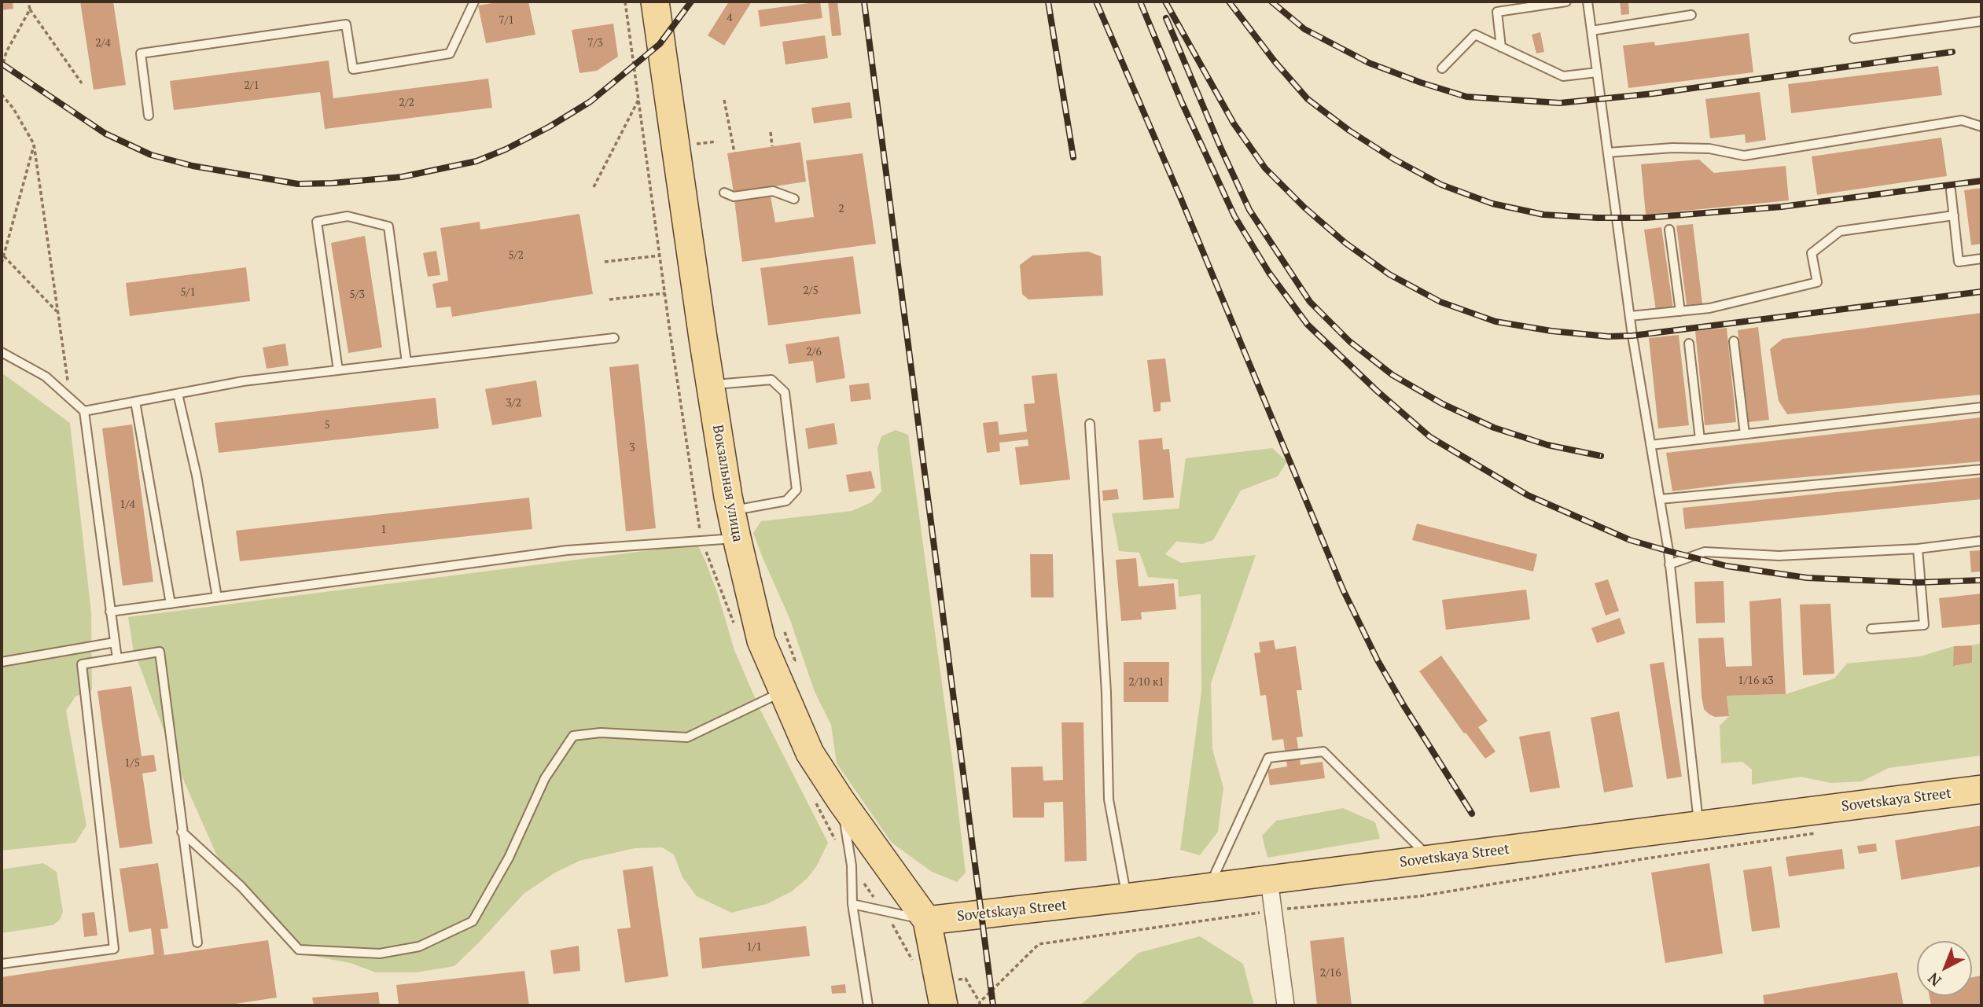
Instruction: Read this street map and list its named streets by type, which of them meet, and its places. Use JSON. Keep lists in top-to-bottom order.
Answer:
{
  "streets": {
    "main road": ["Вокзальная улица", "Sovetskaya Street"]
  },
  "crossings": [
    ["Вокзальная улица", "Sovetskaya Street"]
  ],
  "house_numbers": [
    "4",
    "7/1",
    "2/4",
    "7/3",
    "2/1",
    "2/2",
    "2",
    "5/2",
    "2/5",
    "5/1",
    "5/3",
    "2/6",
    "3/2",
    "5",
    "3",
    "1/4",
    "1",
    "1/16 к3",
    "2/10 к1",
    "1/5",
    "1/1",
    "2/16"
  ],
  "north": "bottom left"
}
